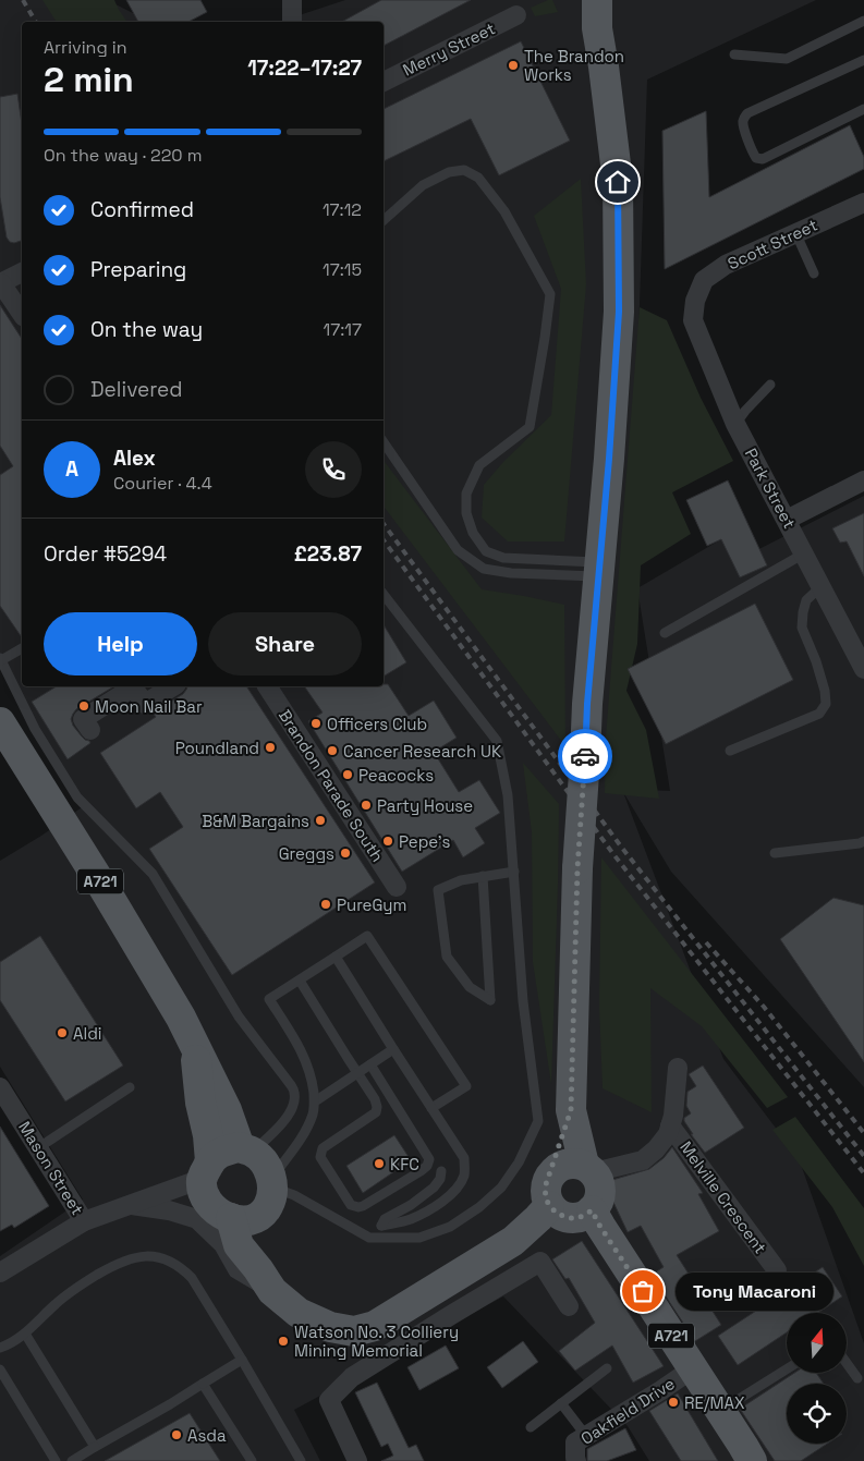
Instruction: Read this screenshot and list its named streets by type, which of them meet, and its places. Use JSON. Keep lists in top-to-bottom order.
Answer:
{
  "streets": {
    "main road": ["A721"],
    "street": [
      "Merry Street",
      "Scott Street",
      "Park Street",
      "Brandon Parade South",
      "Mason Street",
      "Melville Crescent",
      "Oakfield Drive"
    ]
  },
  "crossings": [
    ["Scott Street", "Park Street"],
    ["A721", "Oakfield Drive"]
  ],
  "places": [
    "The Brandon Works",
    "Moon Nail Bar",
    "Officers Club",
    "Poundland",
    "Cancer Research UK",
    "Peacocks",
    "Party House",
    "B&M Bargains",
    "Pepe's",
    "Greggs",
    "PureGym",
    "Aldi",
    "KFC",
    "Tony Macaroni",
    "Watson No. 3 Colliery Mining Memorial",
    "RE/MAX",
    "Asda"
  ],
  "north": "top",
  "page": {
    "heading": ["2 min", "Arriving in", "17:22–17:27"],
    "panel": [
      "Alex",
      "Courier · 4.4",
      "Order #5294",
      "£23.87"
    ],
    "bar": "On the way · 220 m",
    "list": [
      ["Confirmed", "17:12"],
      ["Preparing", "17:15"],
      ["On the way", "17:17"],
      "Delivered"
    ],
    "round": "A",
    "buttons": ["Help", "Share"],
    "bubble": "Tony Macaroni"
  }
}
